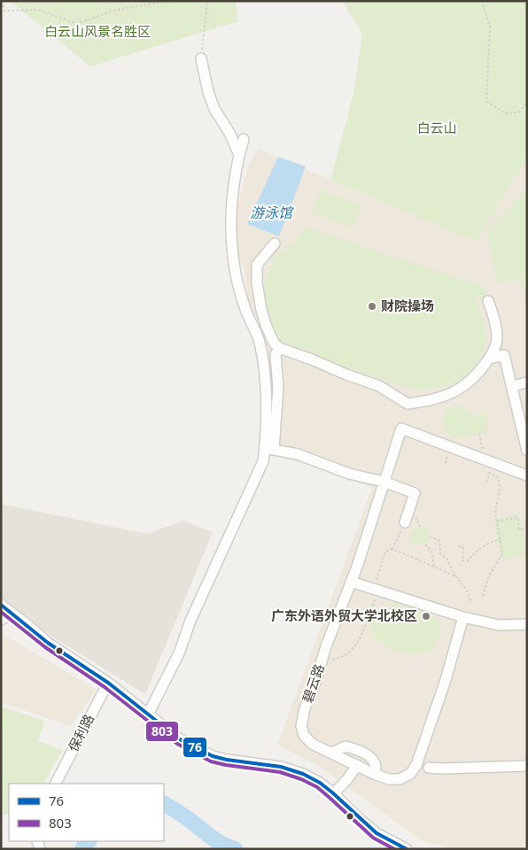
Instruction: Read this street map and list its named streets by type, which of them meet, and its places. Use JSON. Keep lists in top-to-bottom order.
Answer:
{
  "streets": {
    "street": ["碧云路", "保利路"]
  },
  "water": ["游泳馆"],
  "parks": ["白云山风景名胜区", "白云山"],
  "places": ["财院操场", "广东外语外贸大学北校区"],
  "lines": ["transit line 76", "transit line 803"],
  "legend": ["76", "803"]
}
